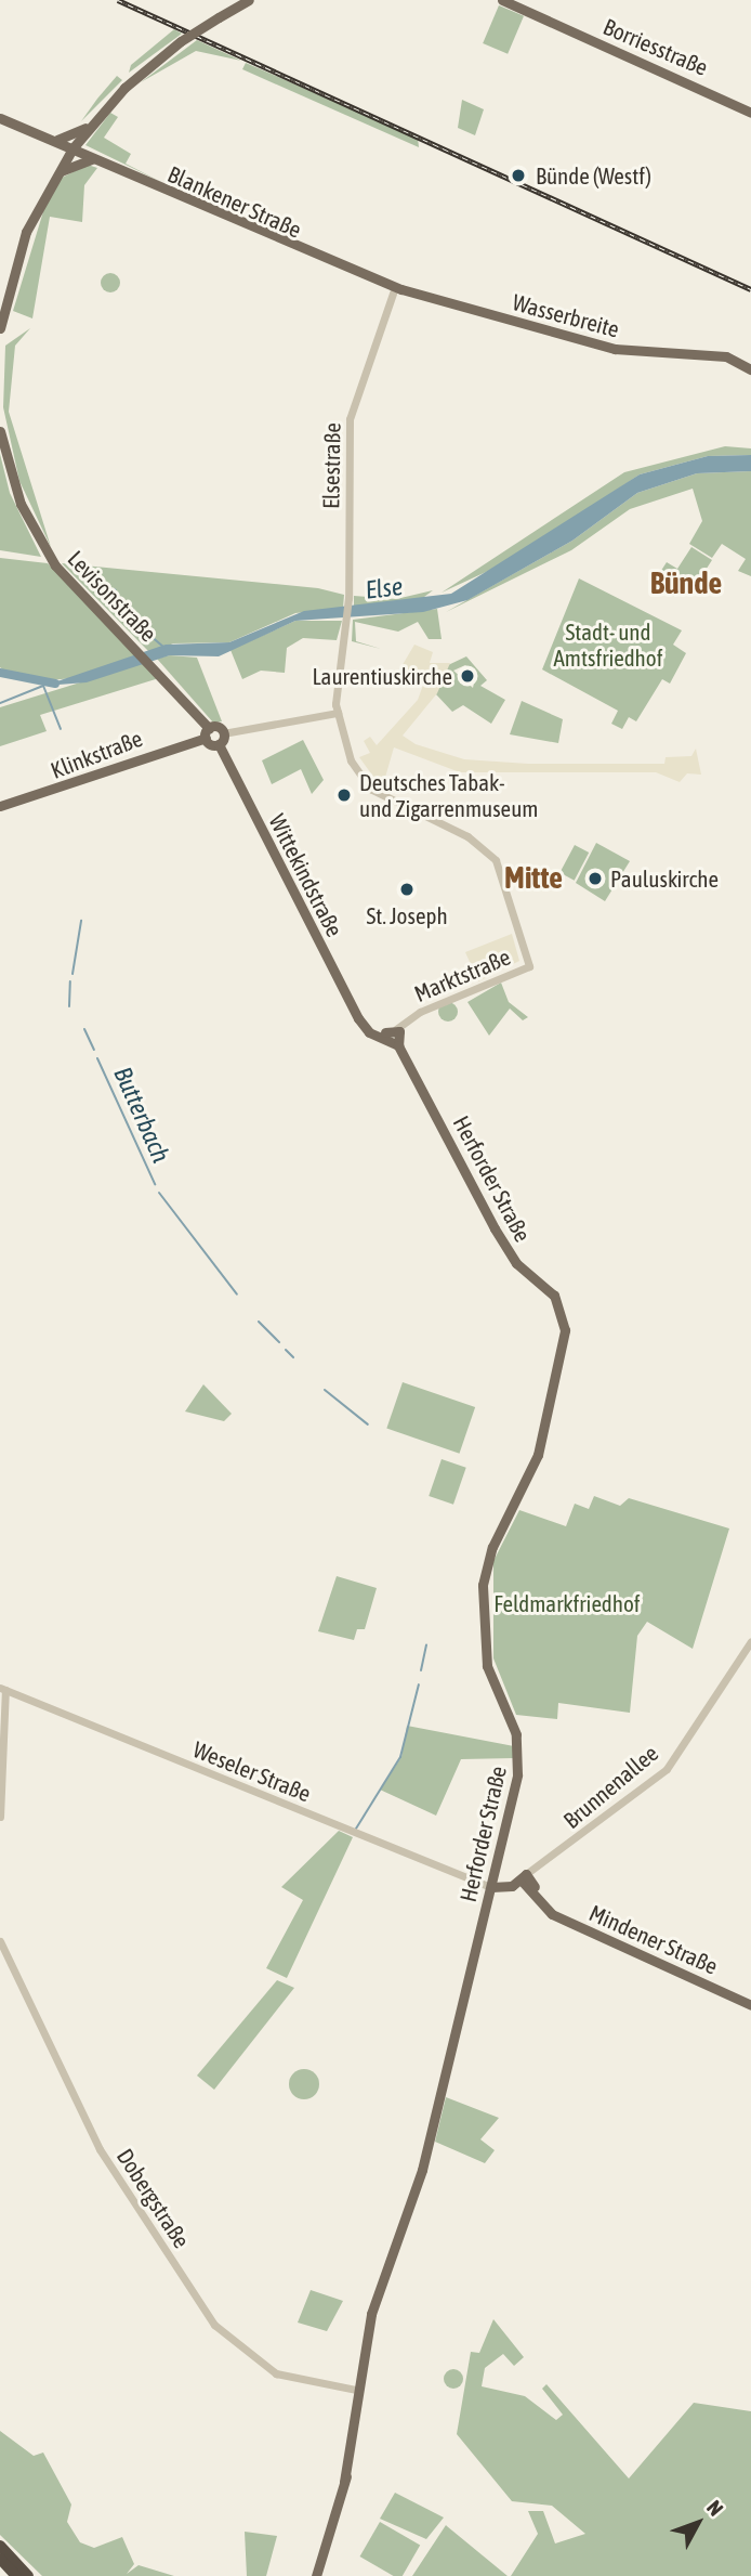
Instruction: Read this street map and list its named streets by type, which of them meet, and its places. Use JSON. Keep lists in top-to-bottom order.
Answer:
{
  "streets": {
    "main road": [
      "Borriesstraße",
      "Blankener Straße",
      "Wasserbreite",
      "Levisonstraße",
      "Klinkstraße",
      "Wittekindstraße",
      "Herforder Straße",
      "Brunnenallee",
      "Mindener Straße"
    ],
    "street": [
      "Elsestraße",
      "Marktstraße",
      "Weseler Straße",
      "Dobergstraße"
    ]
  },
  "crossings": [
    ["Blankener Straße", "Wasserbreite"],
    ["Blankener Straße", "Elsestraße"],
    ["Elsestraße", "Marktstraße"],
    ["Levisonstraße", "Klinkstraße"],
    ["Wittekindstraße", "Marktstraße"],
    ["Wittekindstraße", "Herforder Straße"],
    ["Marktstraße", "Herforder Straße"],
    ["Herforder Straße", "Weseler Straße"],
    ["Herforder Straße", "Brunnenallee"],
    ["Herforder Straße", "Dobergstraße"],
    ["Weseler Straße", "Brunnenallee"],
    ["Brunnenallee", "Mindener Straße"]
  ],
  "districts": ["Bünde", "Mitte"],
  "water": ["Else", "Butterbach"],
  "parks": ["Stadt- und Amtsfriedhof", "Feldmarkfriedhof"],
  "places": [
    "Bünde (Westf)",
    "Laurentiuskirche",
    "Deutsches Tabak- und Zigarrenmuseum",
    "Pauluskirche",
    "St. Joseph"
  ],
  "north": "top right"
}
